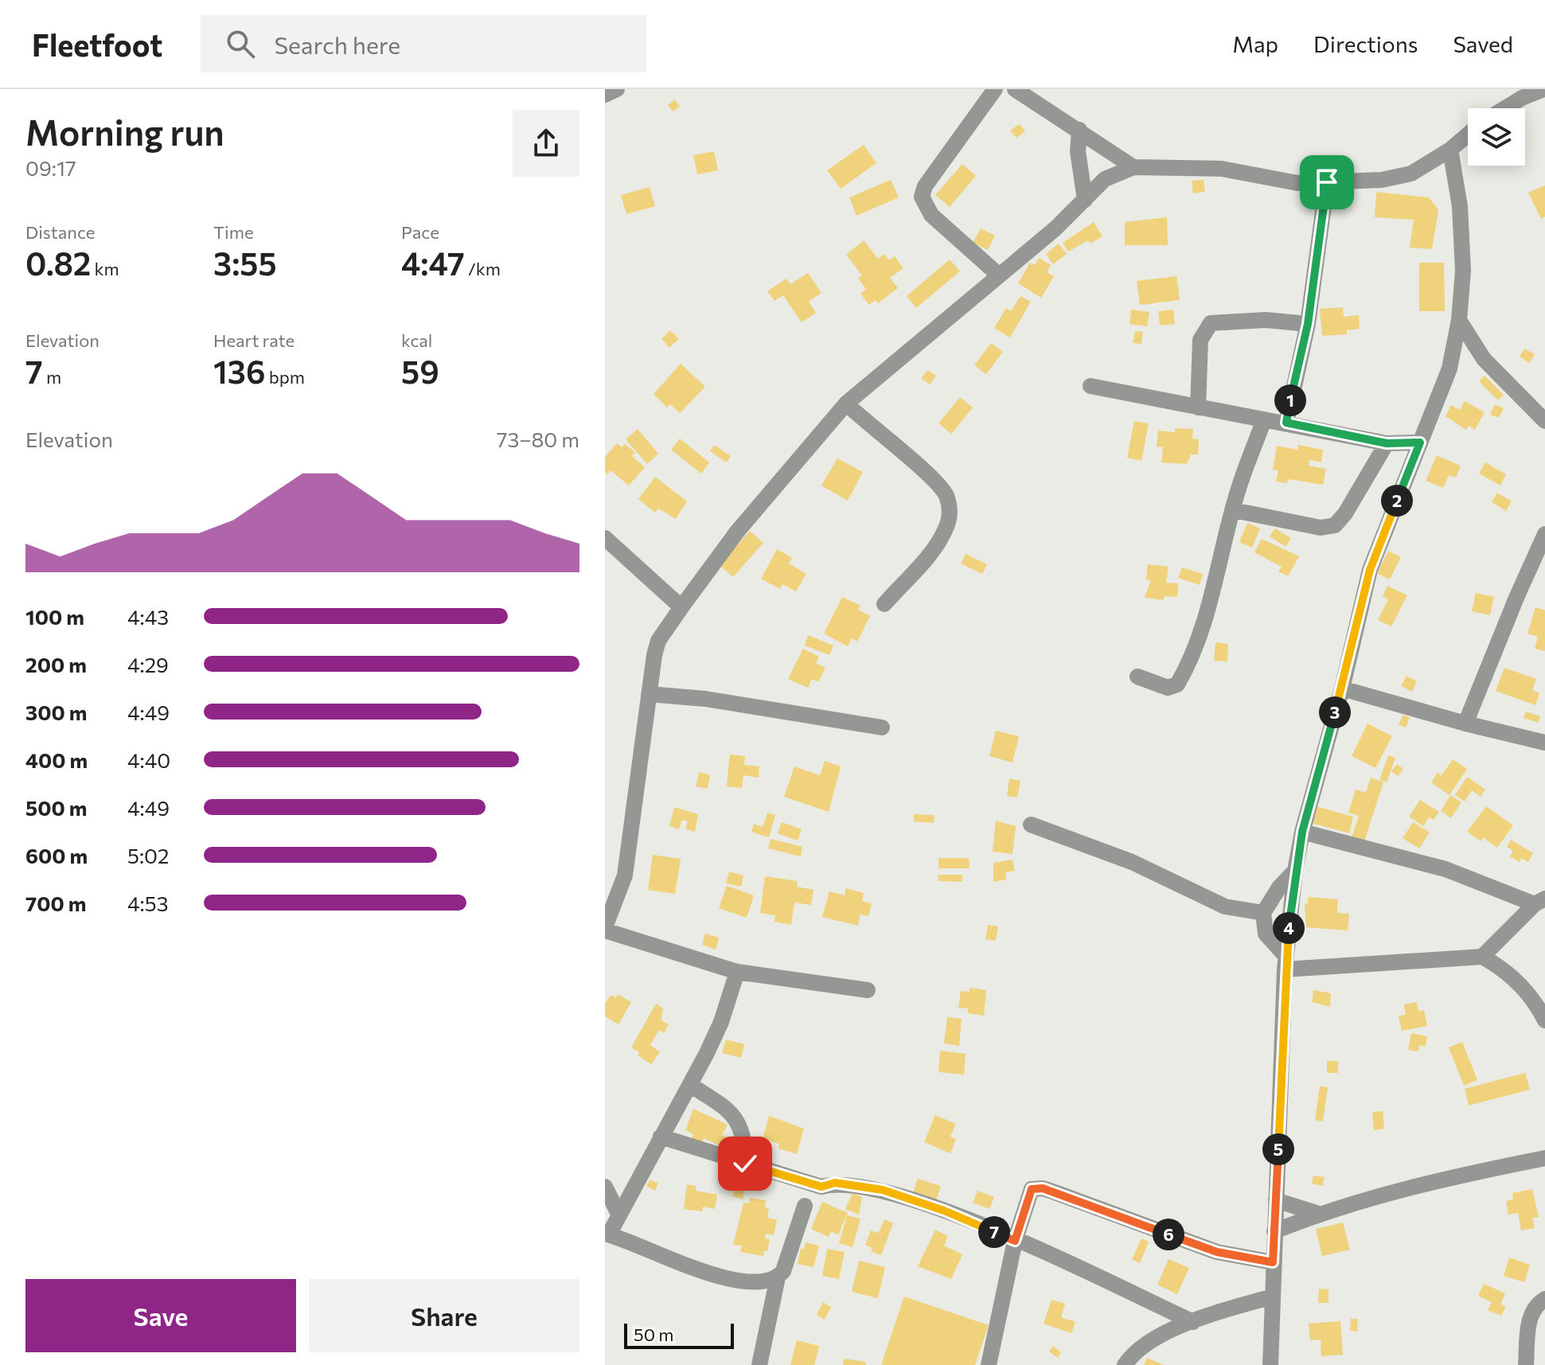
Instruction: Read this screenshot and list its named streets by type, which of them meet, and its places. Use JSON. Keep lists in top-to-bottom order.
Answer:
{
  "scale_bar": "50 m",
  "page": {
    "header": "Fleetfoot",
    "search": "Search here",
    "nav": ["Map", "Directions", "Saved"],
    "heading": ["Morning run", "09:17"],
    "stats": [
      ["Distance", "0.82 km"],
      ["Time", "3:55"],
      ["Pace", "4:47 /km"],
      ["Elevation", "7 m"],
      ["Heart rate", "136 bpm"],
      ["kcal", "59"]
    ],
    "pins": [
      "1",
      "2",
      "3",
      "4",
      "5",
      "7",
      "6"
    ],
    "chart": ["Elevation", "73–80 m"],
    "list": [
      {
        "name": "100 m",
        "note": "4:43"
      },
      {
        "name": "200 m",
        "note": "4:29"
      },
      {
        "name": "300 m",
        "note": "4:49"
      },
      {
        "name": "400 m",
        "note": "4:40"
      },
      {
        "name": "500 m",
        "note": "4:49"
      },
      {
        "name": "600 m",
        "note": "5:02"
      },
      {
        "name": "700 m",
        "note": "4:53"
      }
    ],
    "buttons": ["Save", "Share"],
    "scale": "50 m"
  }
}
